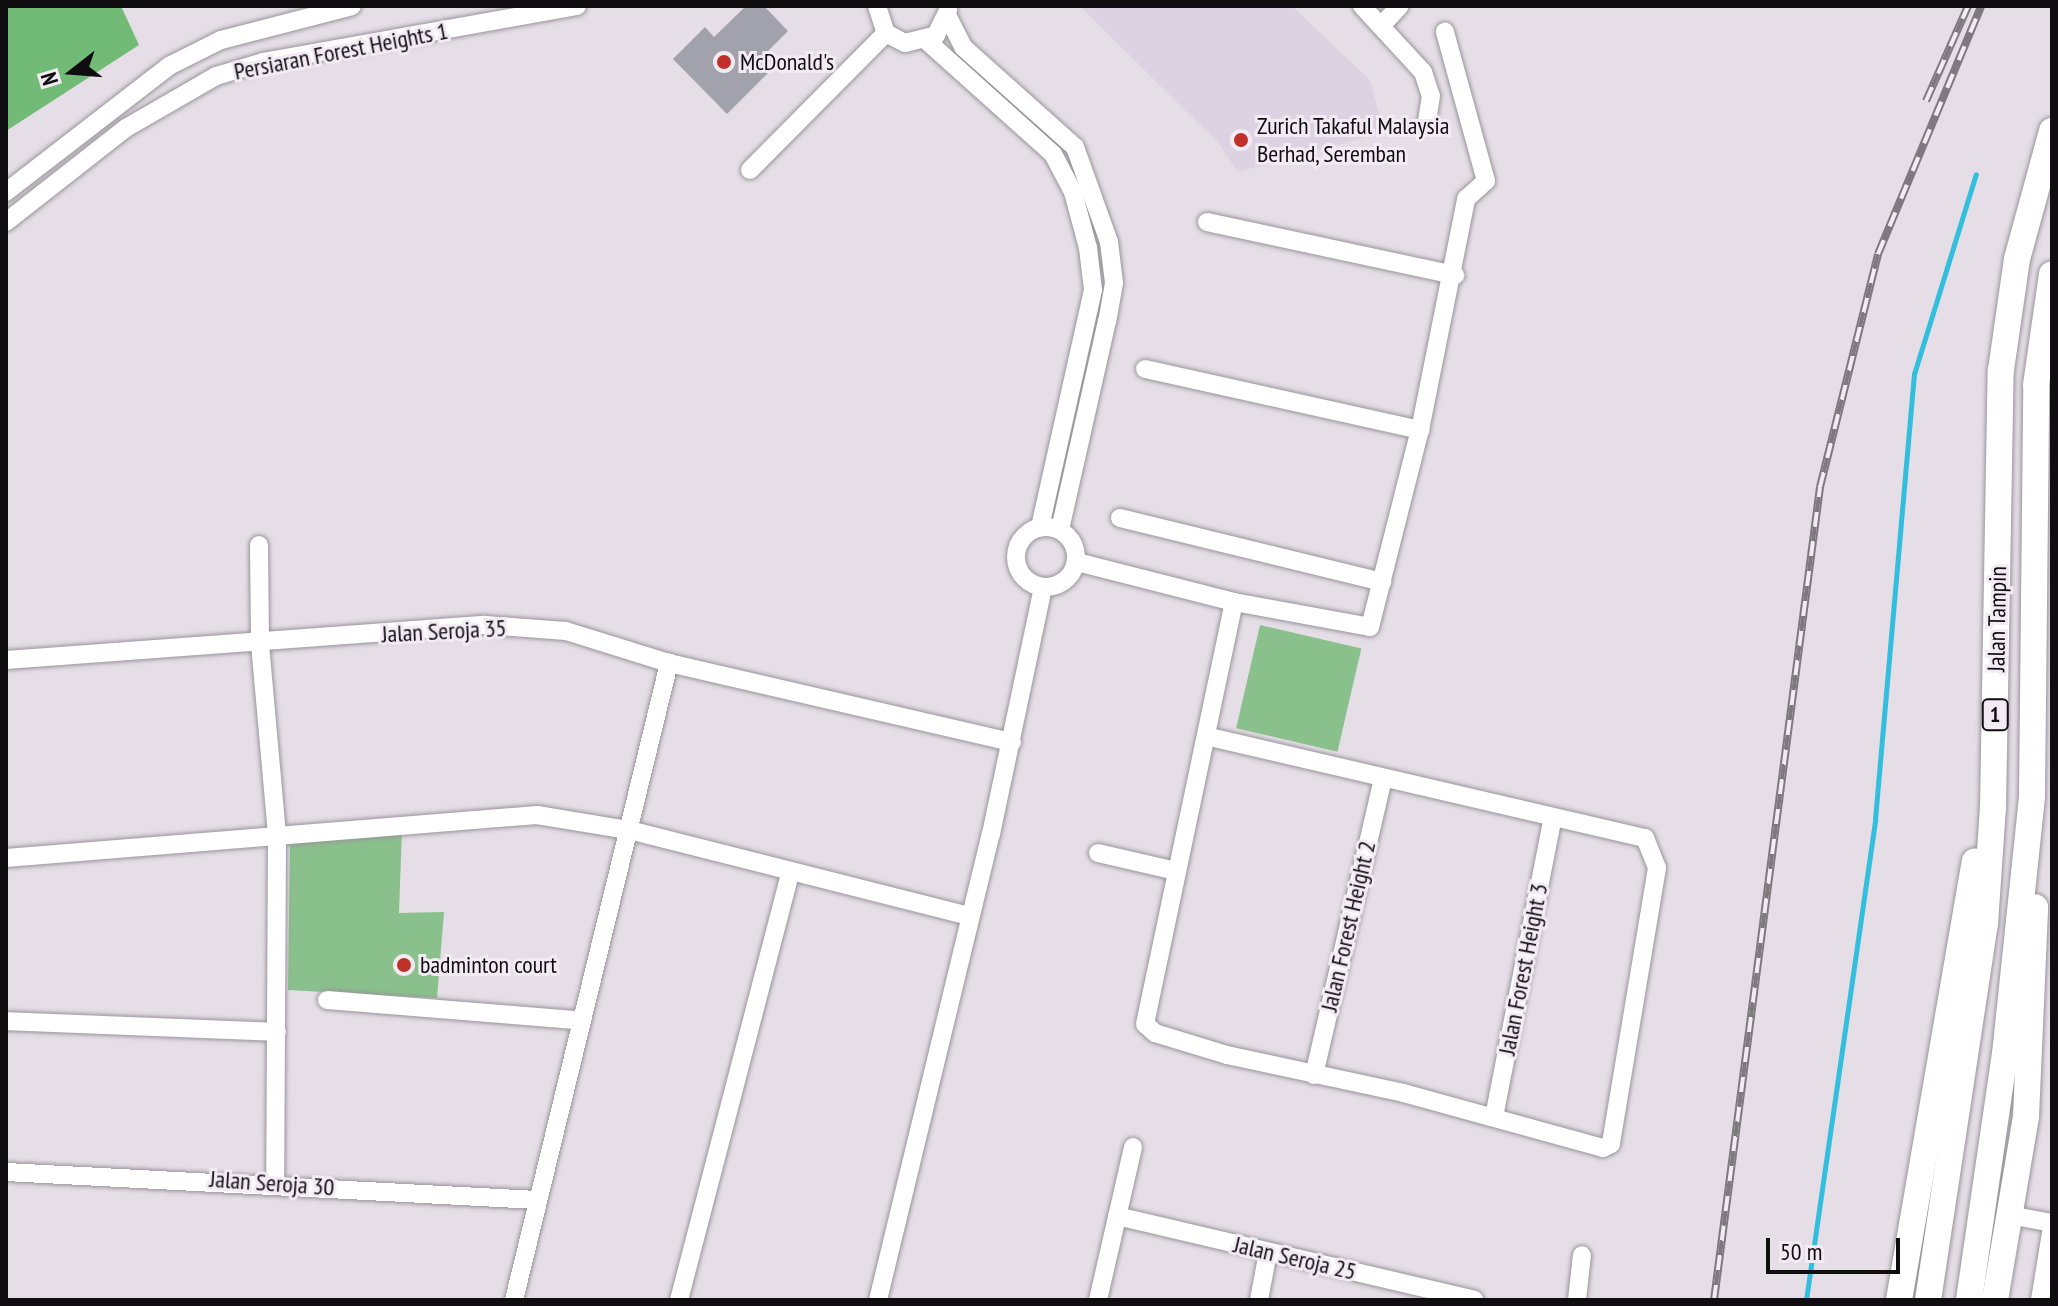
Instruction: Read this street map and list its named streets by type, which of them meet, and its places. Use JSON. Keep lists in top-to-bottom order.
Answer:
{
  "streets": {
    "highway": ["Jalan Tampin", "1"],
    "street": [
      "Persiaran Forest Heights 1",
      "Jalan Seroja 35",
      "Jalan Forest Height 2",
      "Jalan Forest Height 3",
      "Jalan Seroja 30",
      "Jalan Seroja 25"
    ]
  },
  "places": ["McDonald's", "Zurich Takaful Malaysia Berhad, Seremban", "badminton court"],
  "scale_bar": "50 m",
  "north": "left"
}
